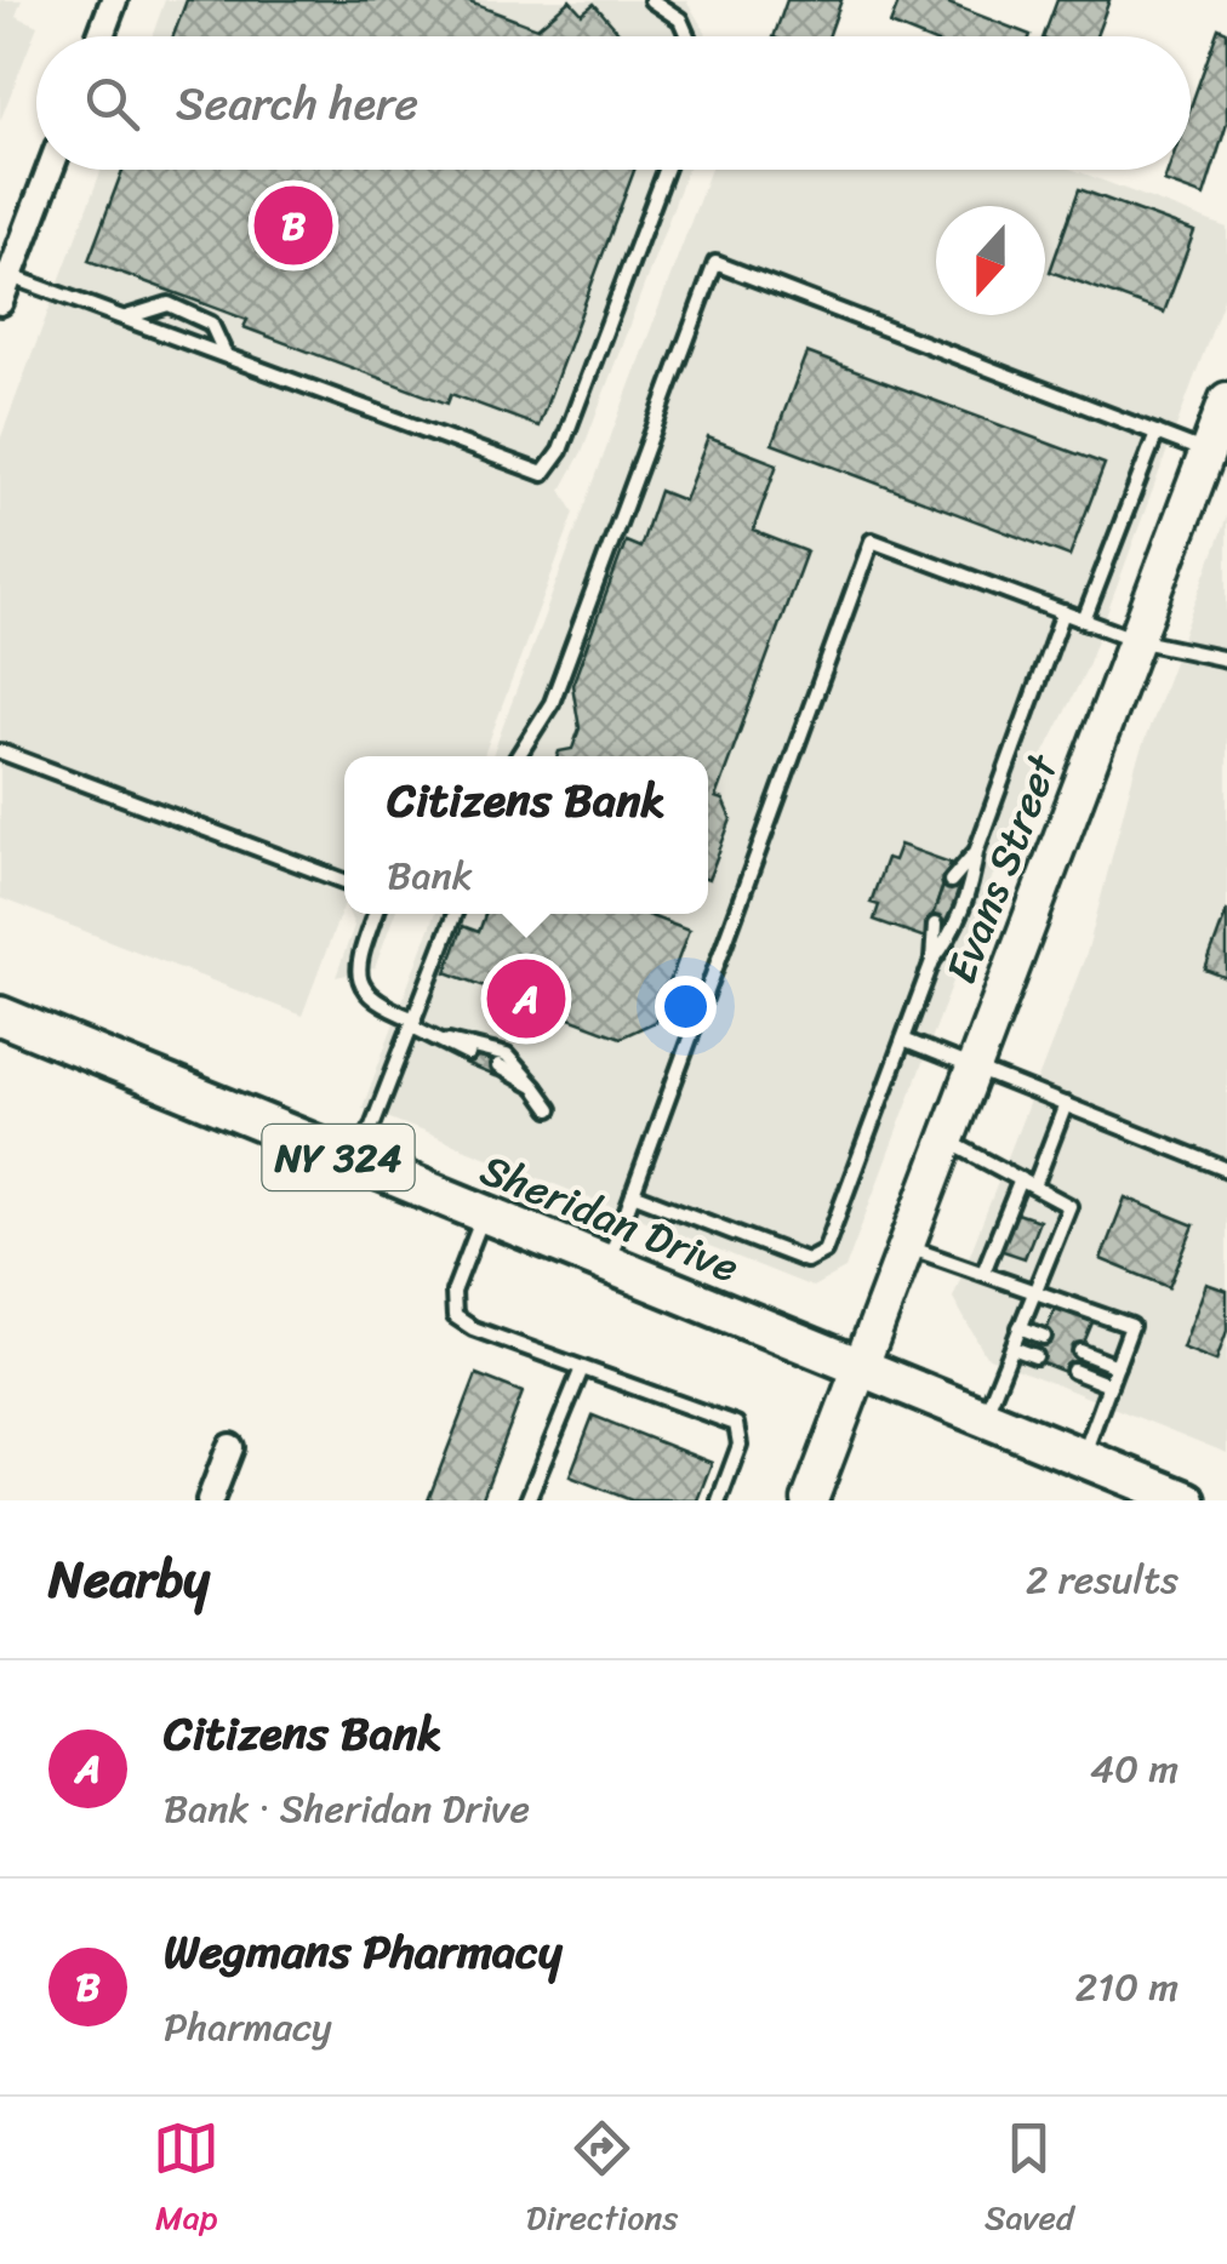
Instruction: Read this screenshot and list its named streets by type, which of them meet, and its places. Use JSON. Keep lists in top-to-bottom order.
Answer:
{
  "streets": {
    "main road": ["NY 324", "Sheridan Drive"],
    "street": ["Evans Street"]
  },
  "crossings": [
    ["Evans Street", "Sheridan Drive"]
  ],
  "north": "bottom",
  "page": {
    "search": "Search here",
    "pins": ["B", "A"],
    "popup": ["Citizens Bank", "Bank"],
    "heading": ["Nearby", "2 results"],
    "list": [
      {
        "mark": "A",
        "name": "Citizens Bank",
        "note": "Bank · Sheridan Drive",
        "value": "40 m"
      },
      {
        "mark": "B",
        "name": "Wegmans Pharmacy",
        "note": "Pharmacy",
        "value": "210 m"
      }
    ],
    "nav": ["Map", "Directions", "Saved"]
  }
}
